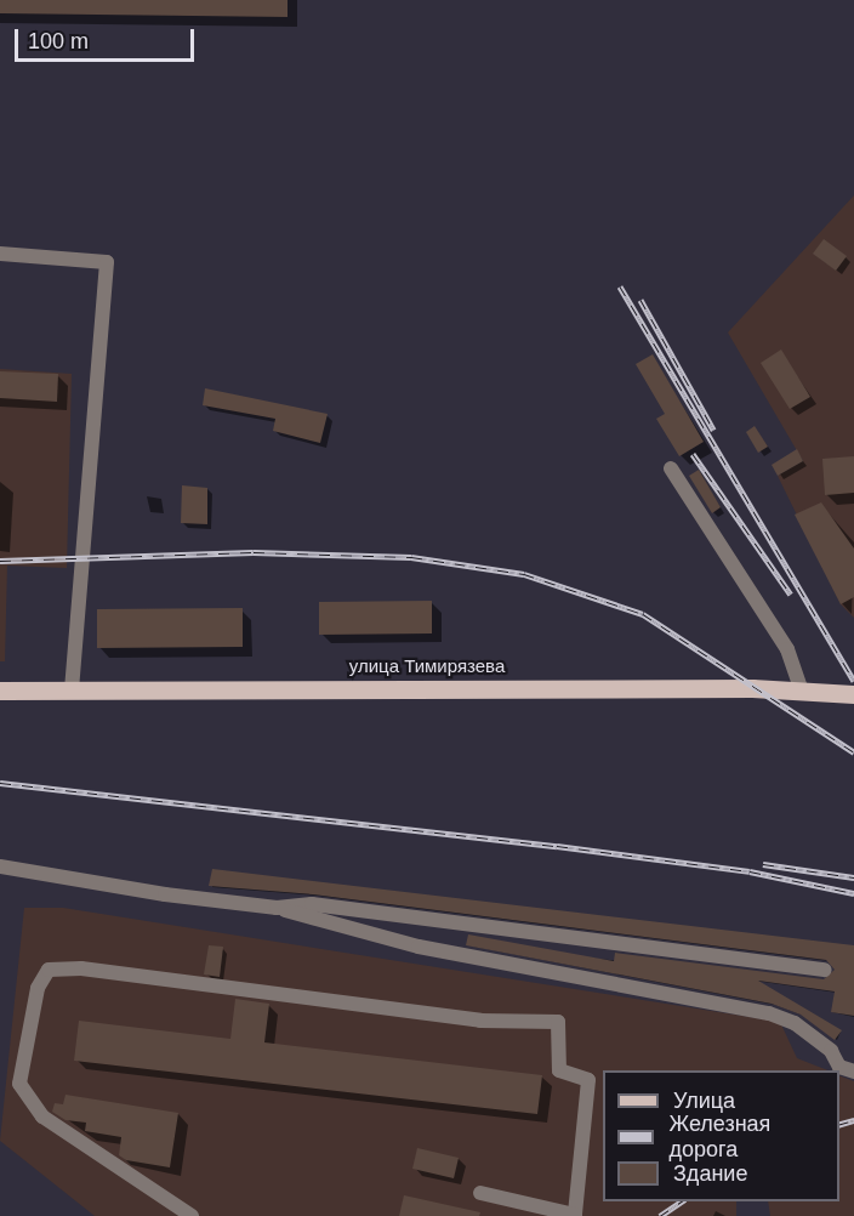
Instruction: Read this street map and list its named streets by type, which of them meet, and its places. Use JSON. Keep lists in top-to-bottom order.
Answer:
{
  "streets": {
    "main road": ["улица Тимирязева"]
  },
  "legend": ["Улица", "Железная дорога", "Здание"],
  "scale_bar": "100 m"
}
